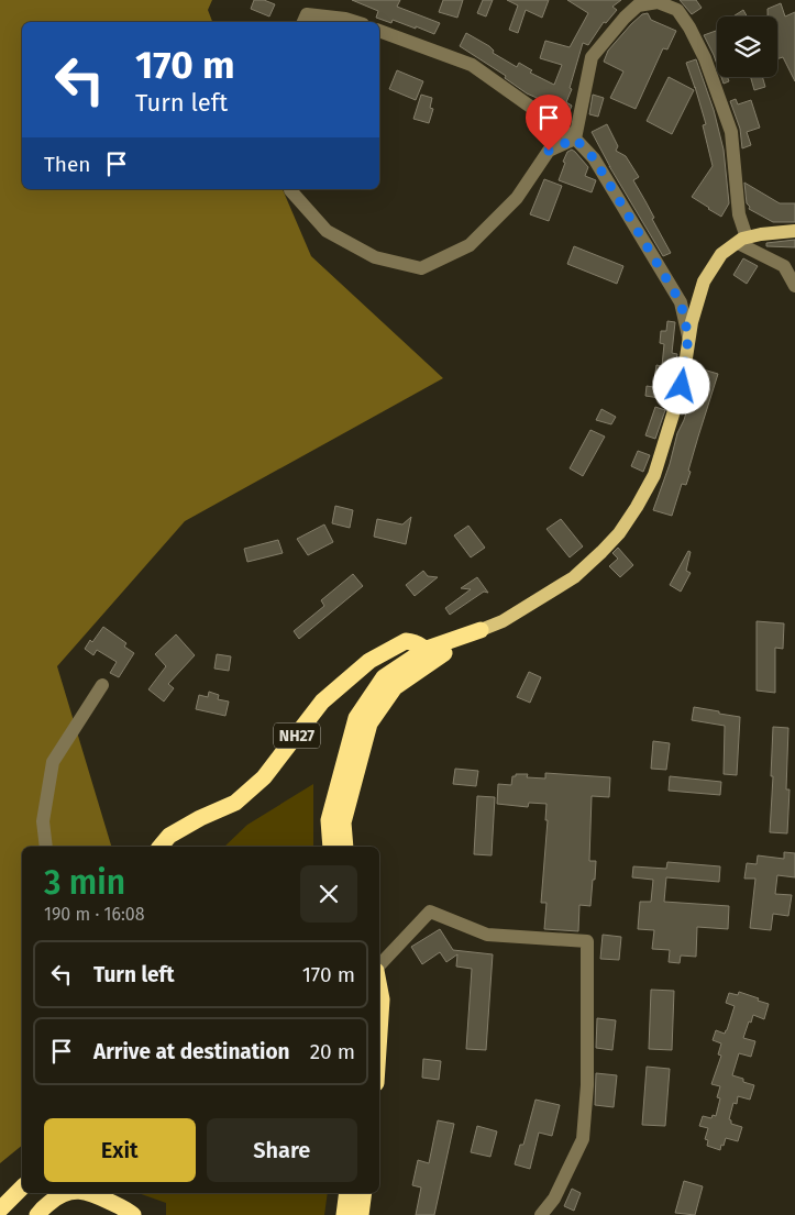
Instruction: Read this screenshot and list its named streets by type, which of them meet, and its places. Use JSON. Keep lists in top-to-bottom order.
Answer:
{
  "streets": {
    "highway": ["NH27"]
  },
  "page": {
    "turn": ["170 m", "Turn left"],
    "then": "Then",
    "heading": ["3 min", "190 m · 16:08"],
    "list": [
      {
        "name": "Turn left",
        "value": "170 m"
      },
      {
        "name": "Arrive at destination",
        "value": "20 m"
      }
    ],
    "buttons": ["Exit", "Share"]
  }
}
